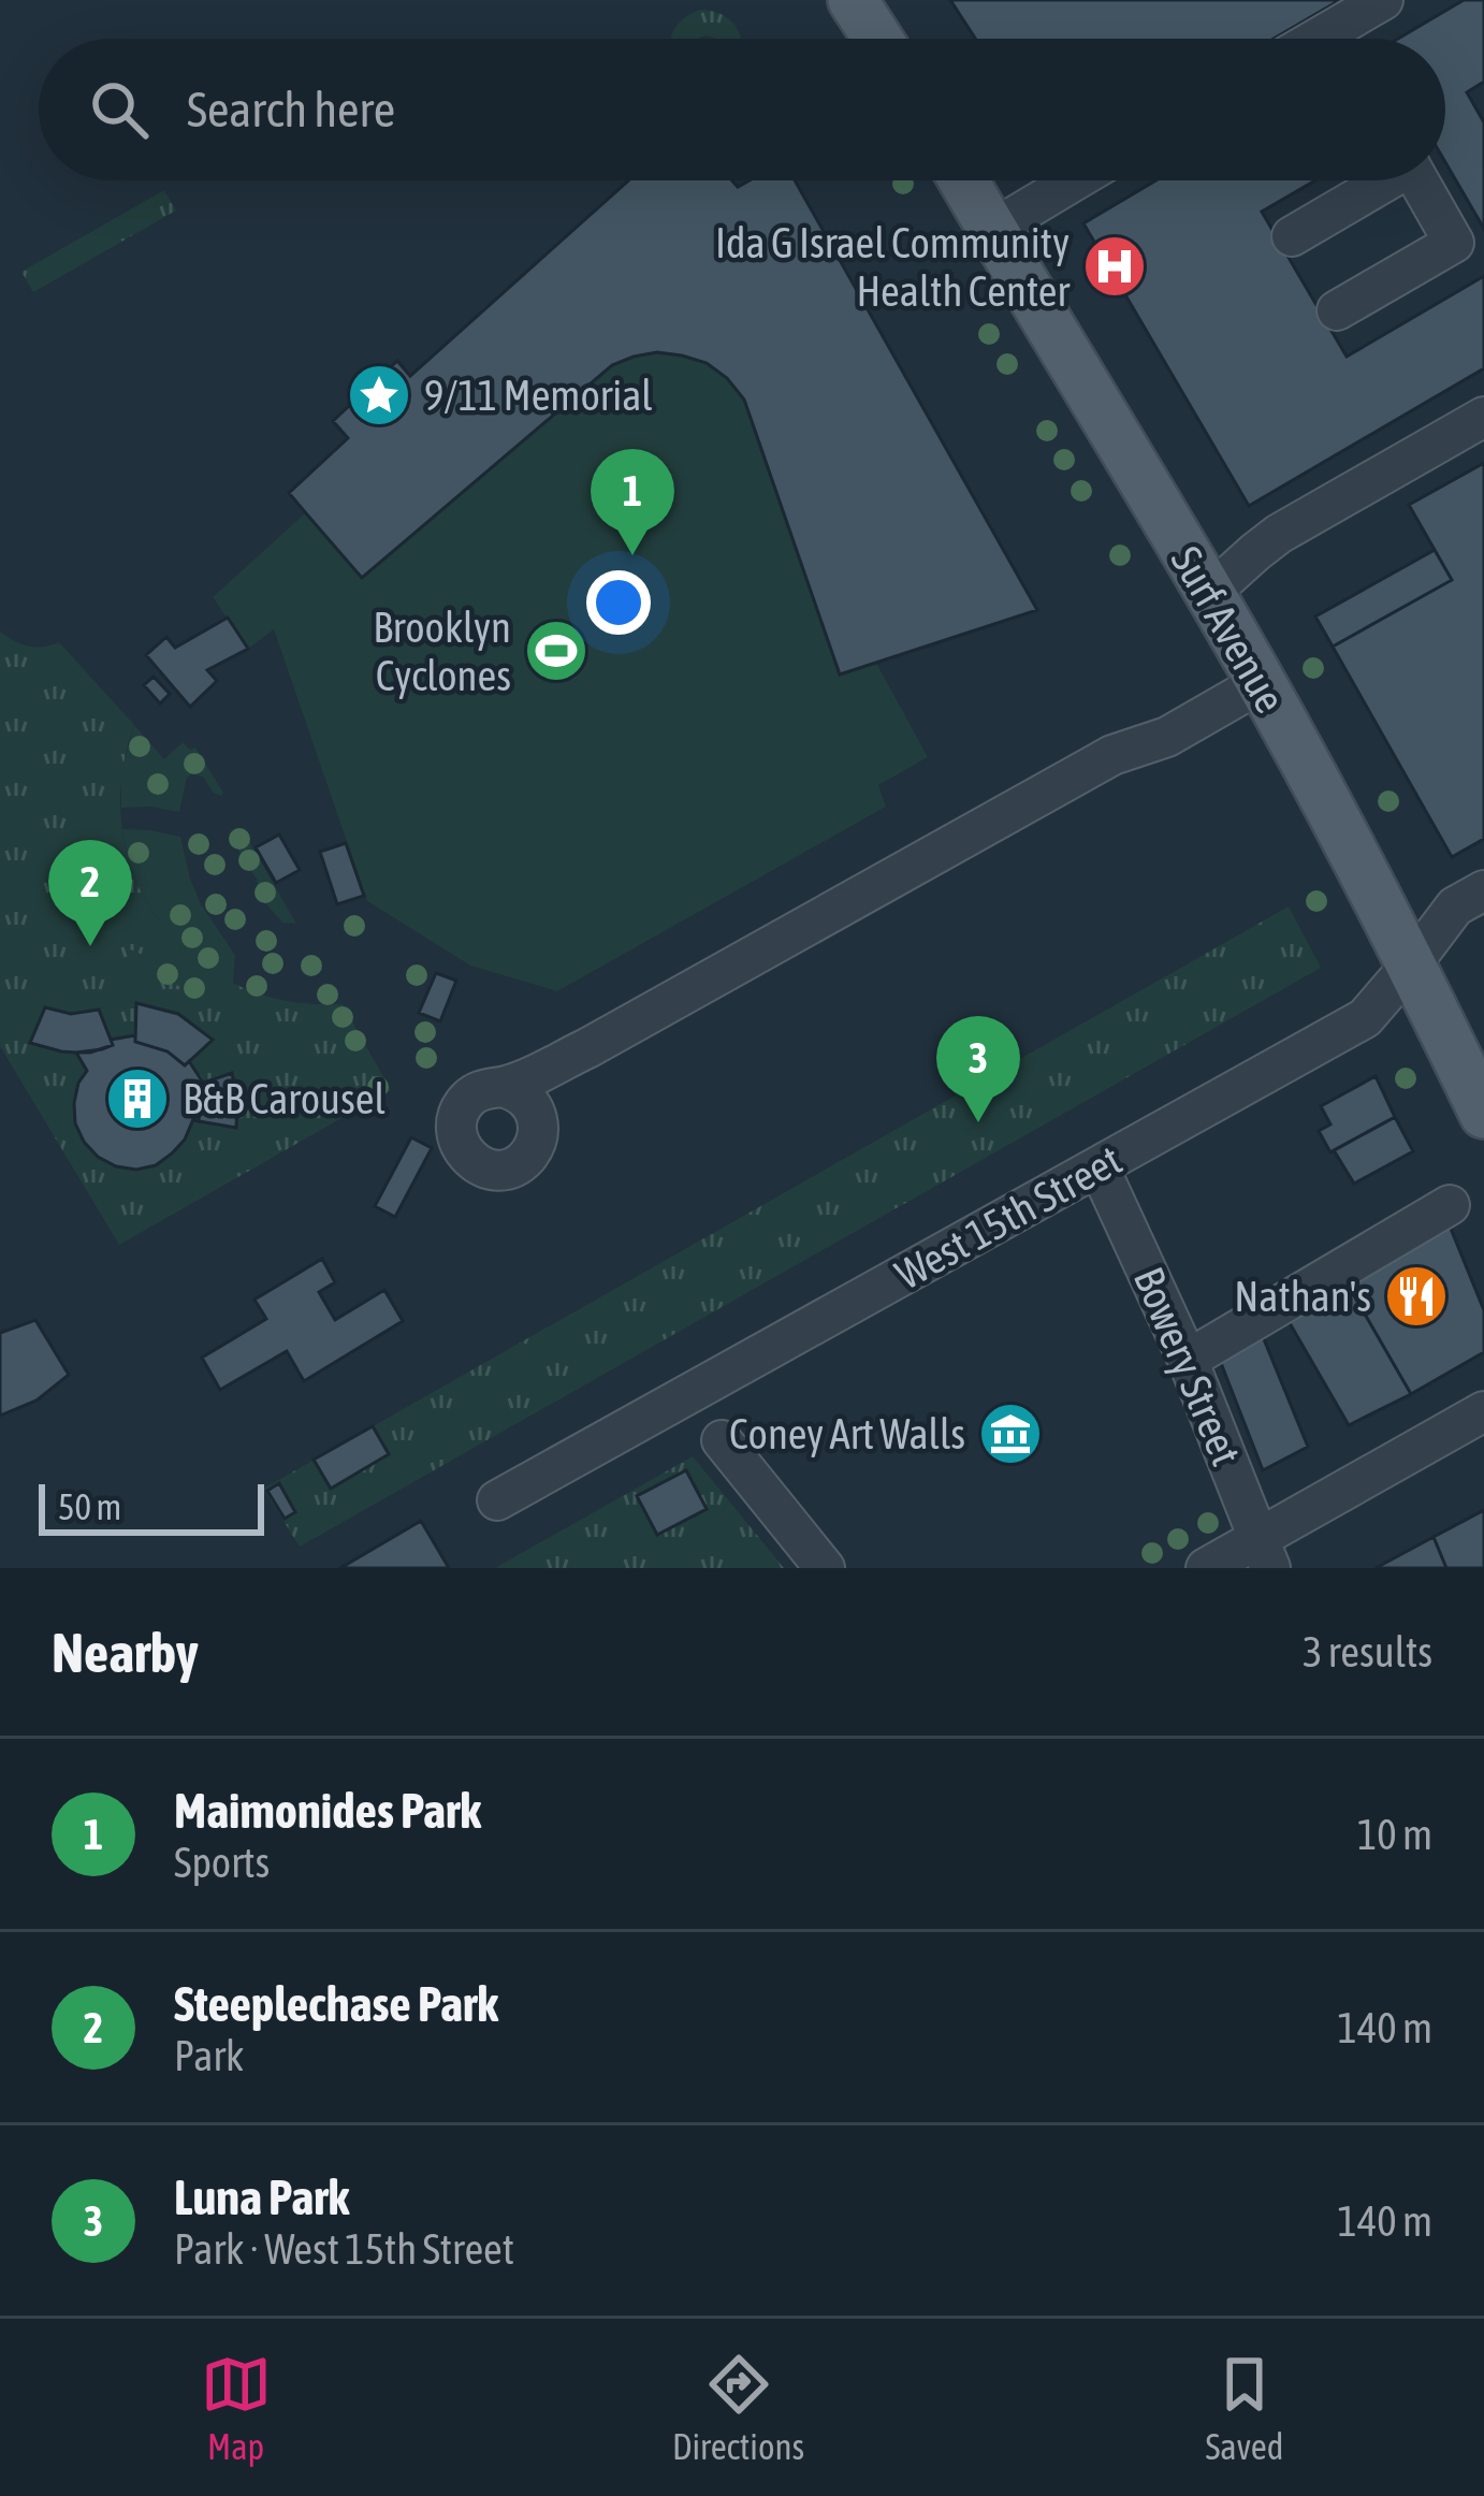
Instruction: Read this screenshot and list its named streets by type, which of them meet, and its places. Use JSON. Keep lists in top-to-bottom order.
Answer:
{
  "streets": {
    "main road": ["Surf Avenue"],
    "street": ["West 15th Street", "Bowery Street"]
  },
  "crossings": [
    ["Surf Avenue", "West 15th Street"],
    ["West 15th Street", "Bowery Street"]
  ],
  "places": {
    "hospital": ["Ida G Israel Community Health Center"],
    "place": ["9/11 Memorial"],
    "sports": ["Brooklyn Cyclones"],
    "building": ["B&B Carousel"],
    "restaurant": ["Nathan's"],
    "museum": ["Coney Art Walls"]
  },
  "scale_bar": "50 m",
  "page": {
    "search": "Search here",
    "pins": ["1", "2", "3"],
    "scale": "50 m",
    "heading": ["Nearby", "3 results"],
    "list": [
      {
        "mark": "1",
        "name": "Maimonides Park",
        "note": "Sports",
        "value": "10 m"
      },
      {
        "mark": "2",
        "name": "Steeplechase Park",
        "note": "Park",
        "value": "140 m"
      },
      {
        "mark": "3",
        "name": "Luna Park",
        "note": "Park · West 15th Street",
        "value": "140 m"
      }
    ],
    "nav": ["Map", "Directions", "Saved"]
  }
}
